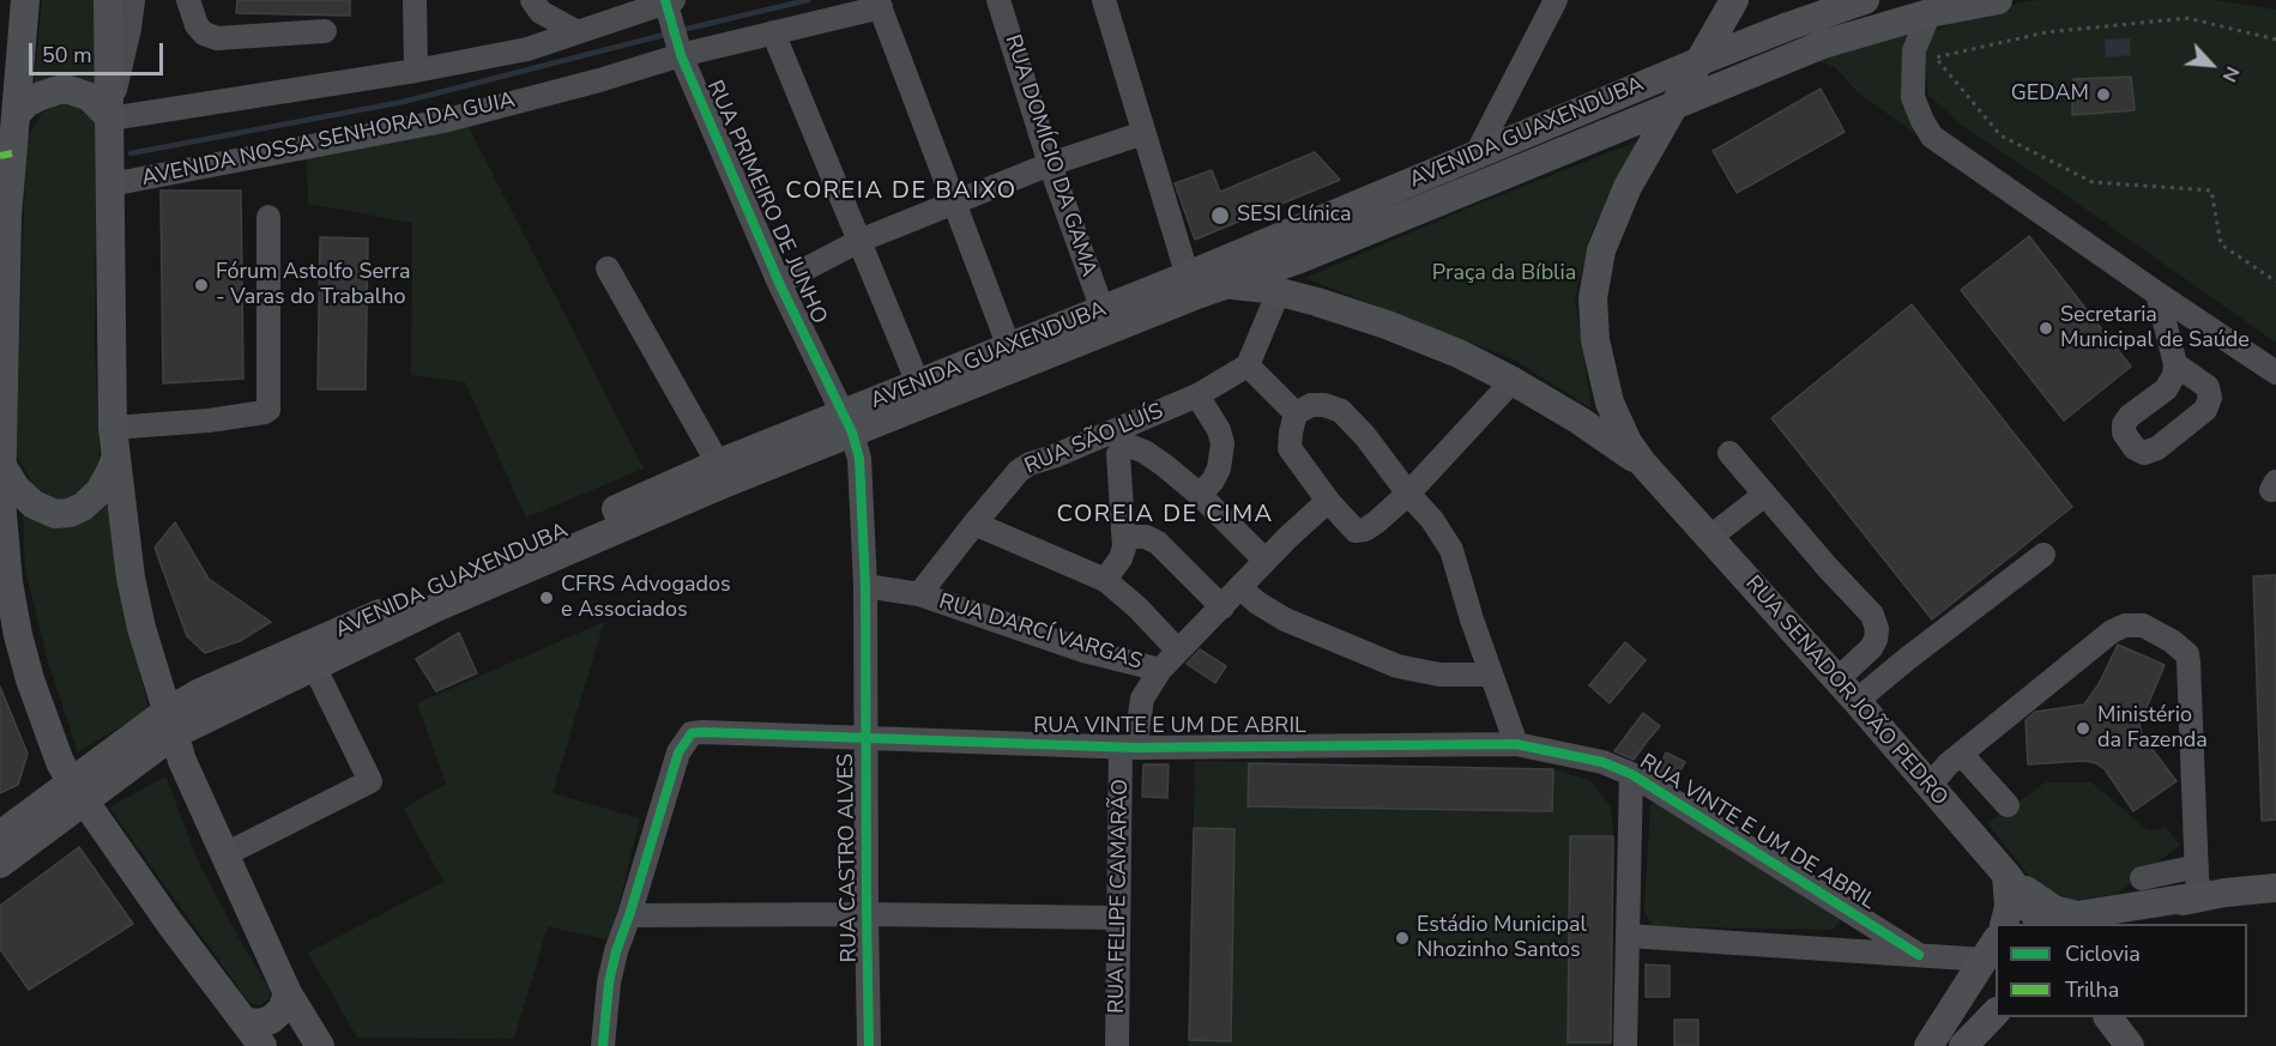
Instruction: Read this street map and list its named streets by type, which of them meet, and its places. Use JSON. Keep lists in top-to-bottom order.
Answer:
{
  "streets": {
    "main road": ["AVENIDA GUAXENDUBA", "RUA SENADOR JOÃO PEDRO"],
    "street": [
      "AVENIDA NOSSA SENHORA DA GUIA",
      "RUA DOMÍCIO DA GAMA",
      "RUA PRIMEIRO DE JUNHO",
      "RUA SÃO LUÍS",
      "RUA DARCÍ VARGAS",
      "RUA VINTE E UM DE ABRIL",
      "RUA CASTRO ALVES",
      "RUA FELIPE CAMARÃO"
    ]
  },
  "crossings": [
    ["AVENIDA GUAXENDUBA", "RUA DOMÍCIO DA GAMA"],
    ["AVENIDA GUAXENDUBA", "RUA PRIMEIRO DE JUNHO"],
    ["AVENIDA GUAXENDUBA", "RUA SENADOR JOÃO PEDRO"],
    ["AVENIDA GUAXENDUBA", "RUA CASTRO ALVES"],
    ["AVENIDA NOSSA SENHORA DA GUIA", "RUA PRIMEIRO DE JUNHO"],
    ["RUA PRIMEIRO DE JUNHO", "RUA CASTRO ALVES"],
    ["RUA SÃO LUÍS", "RUA DARCÍ VARGAS"],
    ["RUA DARCÍ VARGAS", "RUA FELIPE CAMARÃO"],
    ["RUA VINTE E UM DE ABRIL", "RUA CASTRO ALVES"],
    ["RUA VINTE E UM DE ABRIL", "RUA FELIPE CAMARÃO"]
  ],
  "districts": ["COREIA DE BAIXO", "COREIA DE CIMA"],
  "parks": ["Praça da Bíblia"],
  "places": [
    "GEDAM",
    "SESI Clínica",
    "Fórum Astolfo Serra - Varas do Trabalho",
    "Secretaria Municipal de Saúde",
    "CFRS Advogados e Associados",
    "Ministério da Fazenda",
    "Estádio Municipal Nhozinho Santos"
  ],
  "legend": ["Ciclovia", "Trilha"],
  "scale_bar": "50 m",
  "north": "bottom right"
}
